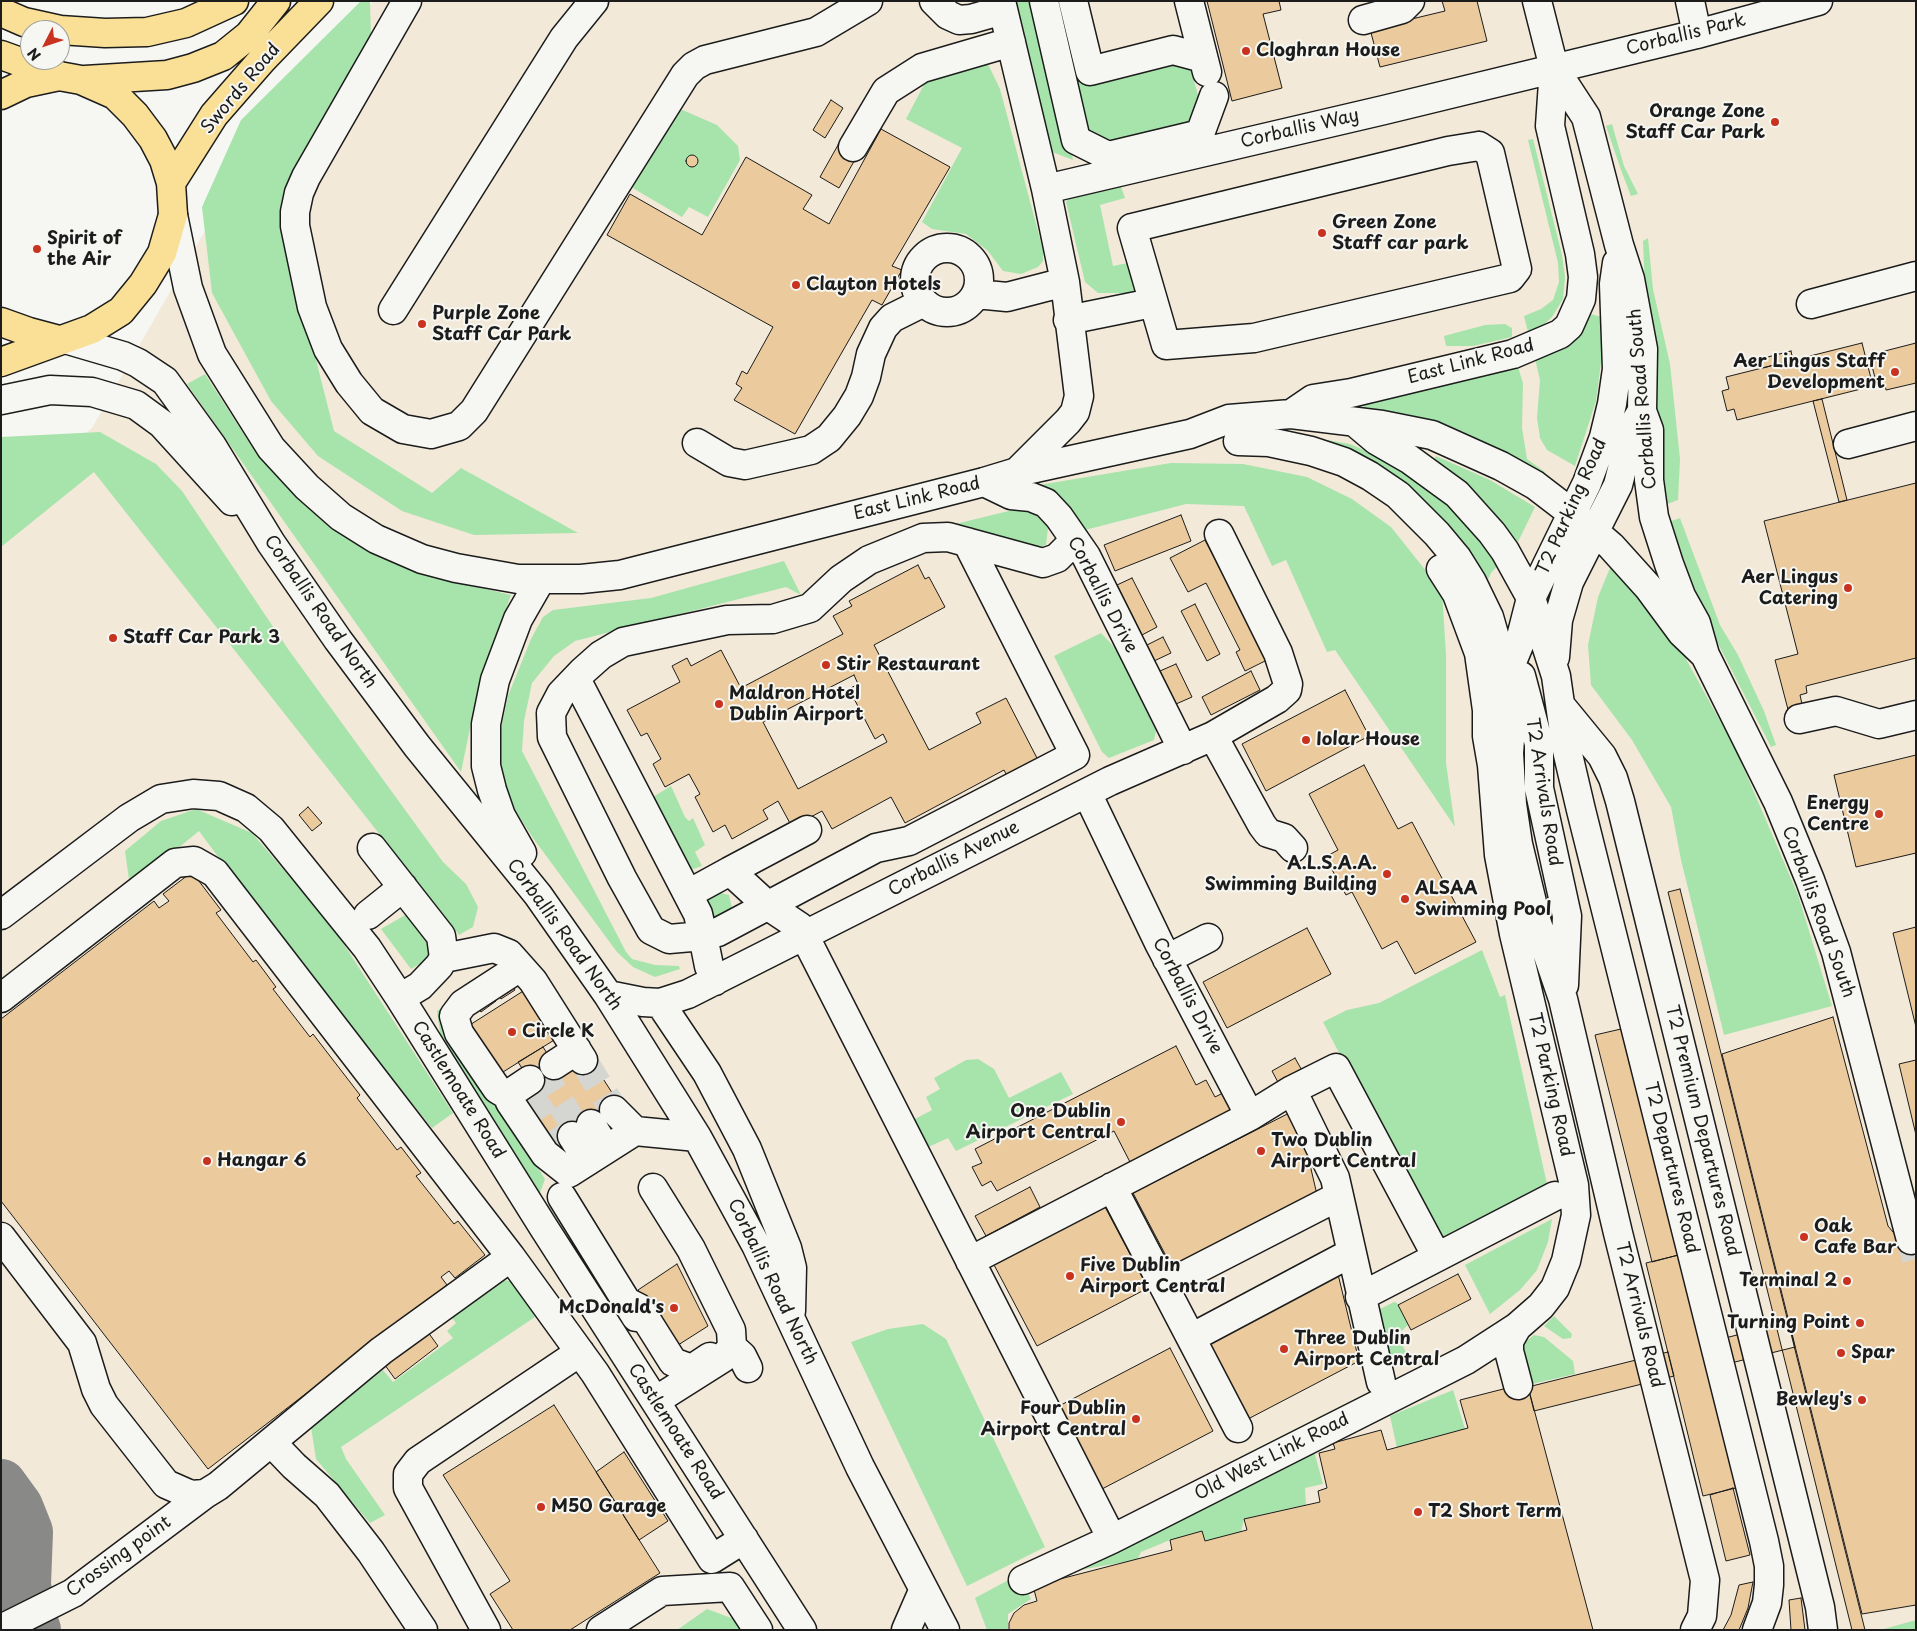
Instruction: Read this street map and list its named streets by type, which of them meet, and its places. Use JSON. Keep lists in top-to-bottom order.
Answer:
{
  "streets": {
    "main road": ["Swords Road"],
    "street": [
      "Corballis Park",
      "Corballis Way",
      "East Link Road",
      "Corballis Road South",
      "T2 Parking Road",
      "Corballis Drive",
      "Corballis Road North",
      "T2 Arrivals Road",
      "Corballis Avenue",
      "Castlemoate Road",
      "T2 Premium Departures Road",
      "T2 Departures Road",
      "Old West Link Road",
      "Crossing point"
    ]
  },
  "crossings": [
    ["Corballis Park", "Corballis Way"],
    ["Corballis Park", "East Link Road"],
    ["Corballis Park", "Corballis Road South"],
    ["Corballis Way", "East Link Road"],
    ["Corballis Way", "Corballis Road South"],
    ["East Link Road", "Corballis Road South"],
    ["East Link Road", "T2 Parking Road"],
    ["East Link Road", "Corballis Drive"],
    ["Corballis Road South", "T2 Parking Road"],
    ["T2 Parking Road", "T2 Arrivals Road"],
    ["T2 Parking Road", "Old West Link Road"],
    ["Corballis Drive", "Corballis Avenue"],
    ["Corballis Road North", "Corballis Avenue"],
    ["T2 Premium Departures Road", "T2 Departures Road"]
  ],
  "places": [
    "Cloghran House",
    "Orange Zone Staff Car Park",
    "Green Zone Staff car park",
    "Spirit of the Air",
    "Clayton Hotels",
    "Purple Zone Staff Car Park",
    "Aer Lingus Staff Development",
    "Aer Lingus Catering",
    "Staff Car Park 3",
    "Stir Restaurant",
    "Maldron Hotel Dublin Airport",
    "Iolar House",
    "Energy Centre",
    "A.L.S.A.A. Swimming Building",
    "ALSAA Swimming Pool",
    "Circle K",
    "One Dublin Airport Central",
    "Two Dublin Airport Central",
    "Hangar 6",
    "Oak Cafe Bar",
    "Five Dublin Airport Central",
    "Terminal 2",
    "McDonald's",
    "Turning Point",
    "Three Dublin Airport Central",
    "Spar",
    "Bewley's",
    "Four Dublin Airport Central",
    "M50 Garage",
    "T2 Short Term"
  ],
  "north": "bottom left"
}
